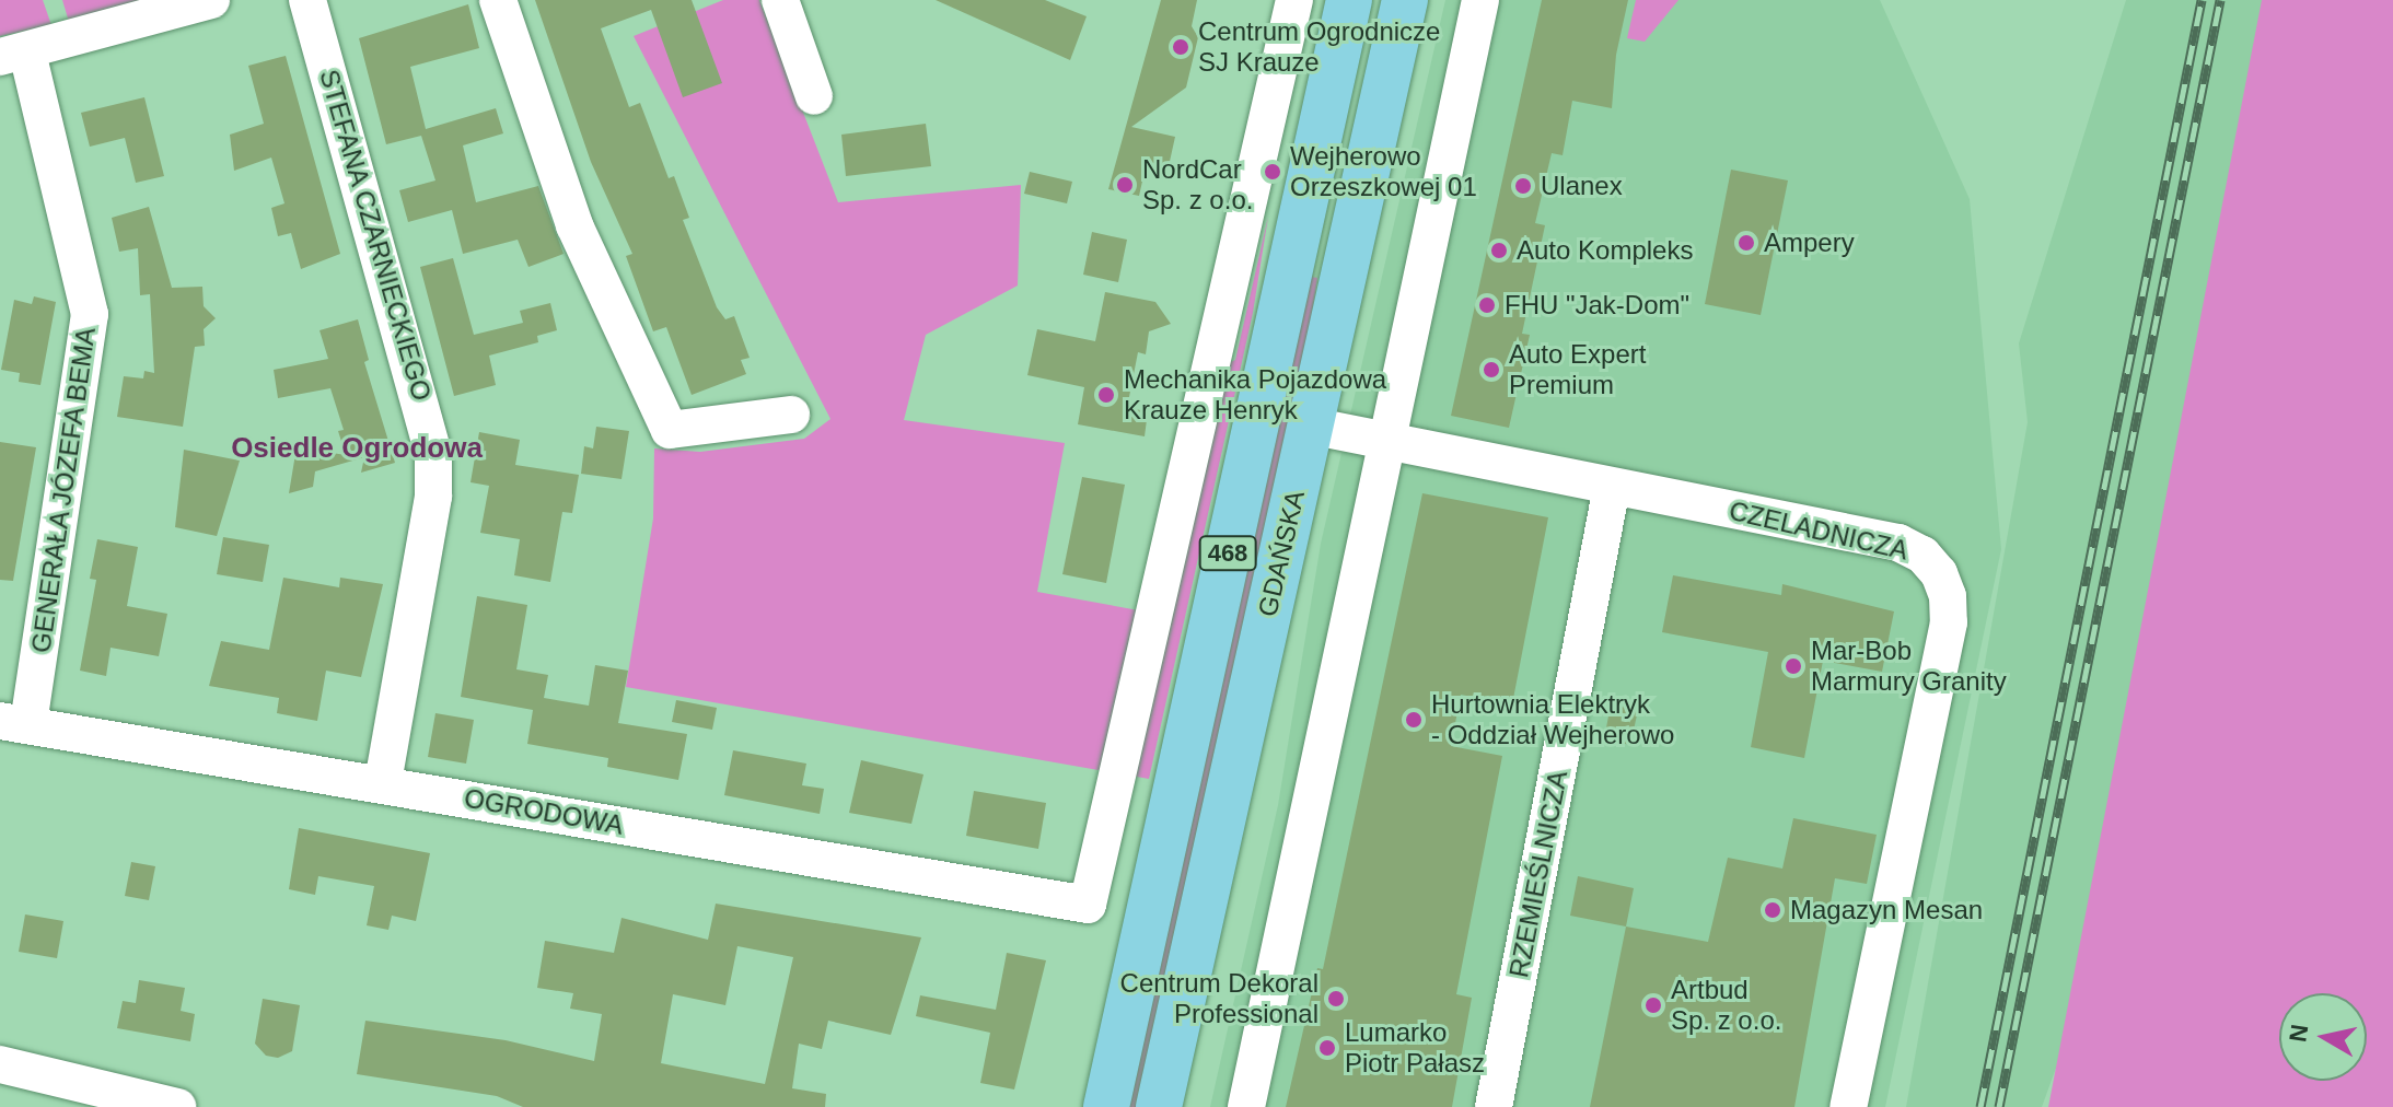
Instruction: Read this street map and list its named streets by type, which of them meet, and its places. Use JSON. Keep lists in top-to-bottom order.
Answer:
{
  "streets": {
    "main road": ["468", "GDAŃSKA"],
    "street": [
      "STEFANA CZARNIECKIEGO",
      "GENERAŁA JÓZEFA BEMA",
      "CZELADNICZA",
      "OGRODOWA",
      "RZEMIEŚLNICZA"
    ]
  },
  "crossings": [
    ["STEFANA CZARNIECKIEGO", "OGRODOWA"],
    ["GENERAŁA JÓZEFA BEMA", "OGRODOWA"],
    ["CZELADNICZA", "GDAŃSKA"],
    ["CZELADNICZA", "RZEMIEŚLNICZA"]
  ],
  "districts": ["Osiedle Ogrodowa"],
  "places": [
    "Centrum Ogrodnicze SJ Krauze",
    "Wejherowo Orzeszkowej 01",
    "NordCar Sp. z o.o.",
    "Ulanex",
    "Ampery",
    "Auto Kompleks",
    "FHU \"Jak-Dom\"",
    "Auto Expert Premium",
    "Mechanika Pojazdowa Krauze Henryk",
    "Mar-Bob Marmury Granity",
    "Hurtownia Elektryk - Oddział Wejherowo",
    "Magazyn Mesan",
    "Centrum Dekoral Professional",
    "Artbud Sp. z o.o.",
    "Lumarko Piotr Pałasz"
  ],
  "north": "left"
}
